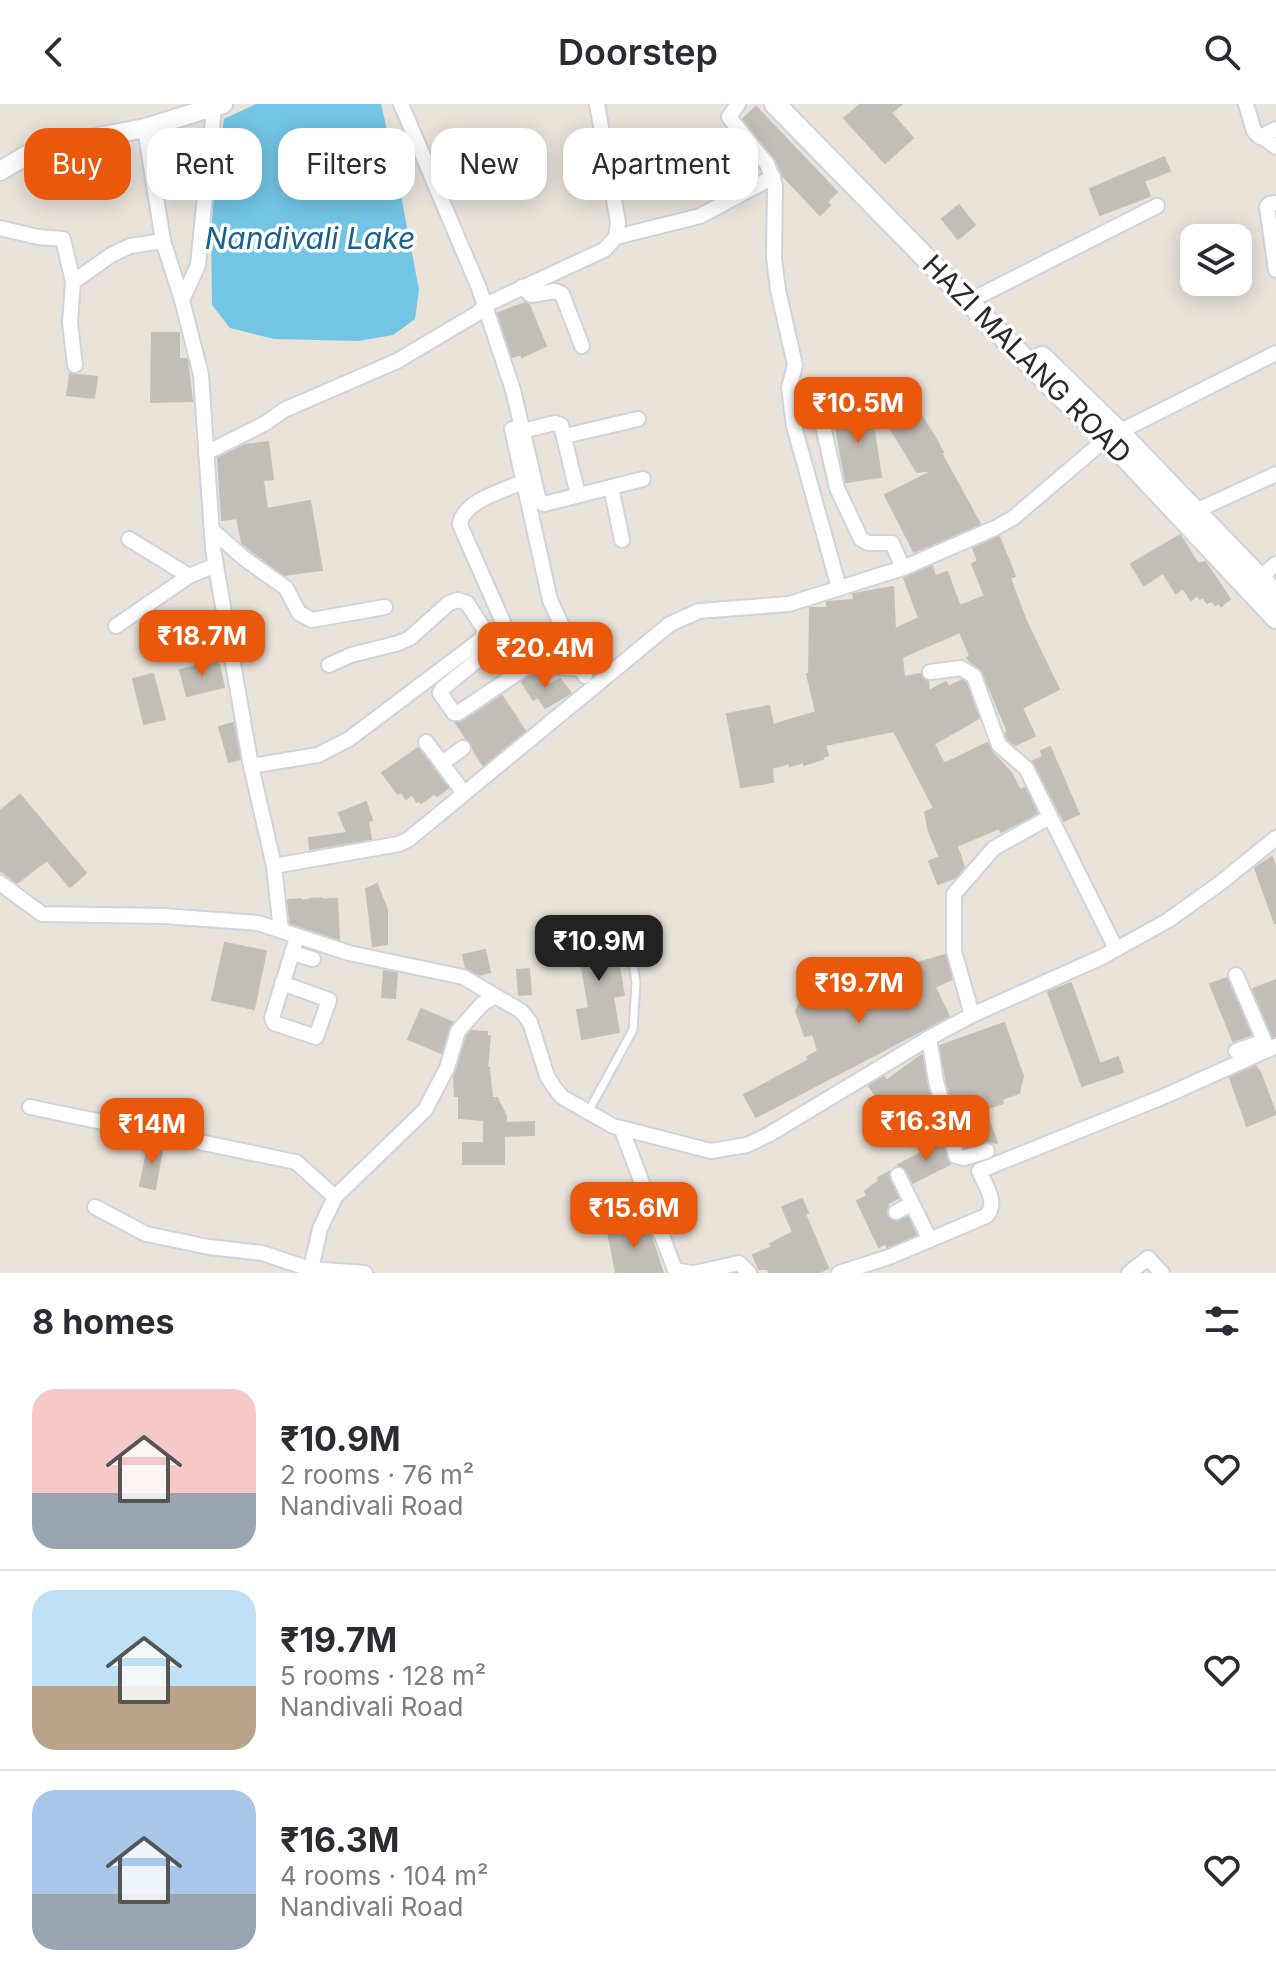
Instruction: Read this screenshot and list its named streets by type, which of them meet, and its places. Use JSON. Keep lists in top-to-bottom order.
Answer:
{
  "streets": {
    "main road": ["HAZI MALANG ROAD"]
  },
  "water": ["Nandivali Lake"],
  "page": {
    "header": "Doorstep",
    "chip": [
      "Buy",
      "Rent",
      "Filters",
      "New",
      "Apartment"
    ],
    "price": [
      "₹10.5M",
      "₹18.7M",
      "₹20.4M",
      "₹10.9M",
      "₹19.7M",
      "₹16.3M",
      "₹14M",
      "₹15.6M"
    ],
    "heading": "8 homes",
    "list": [
      {
        "name": "₹10.9M",
        "note": "2 rooms · 76 m² · Nandivali Road"
      },
      {
        "name": "₹19.7M",
        "note": "5 rooms · 128 m² · Nandivali Road"
      },
      {
        "name": "₹16.3M",
        "note": "4 rooms · 104 m² · Nandivali Road"
      }
    ]
  }
}
